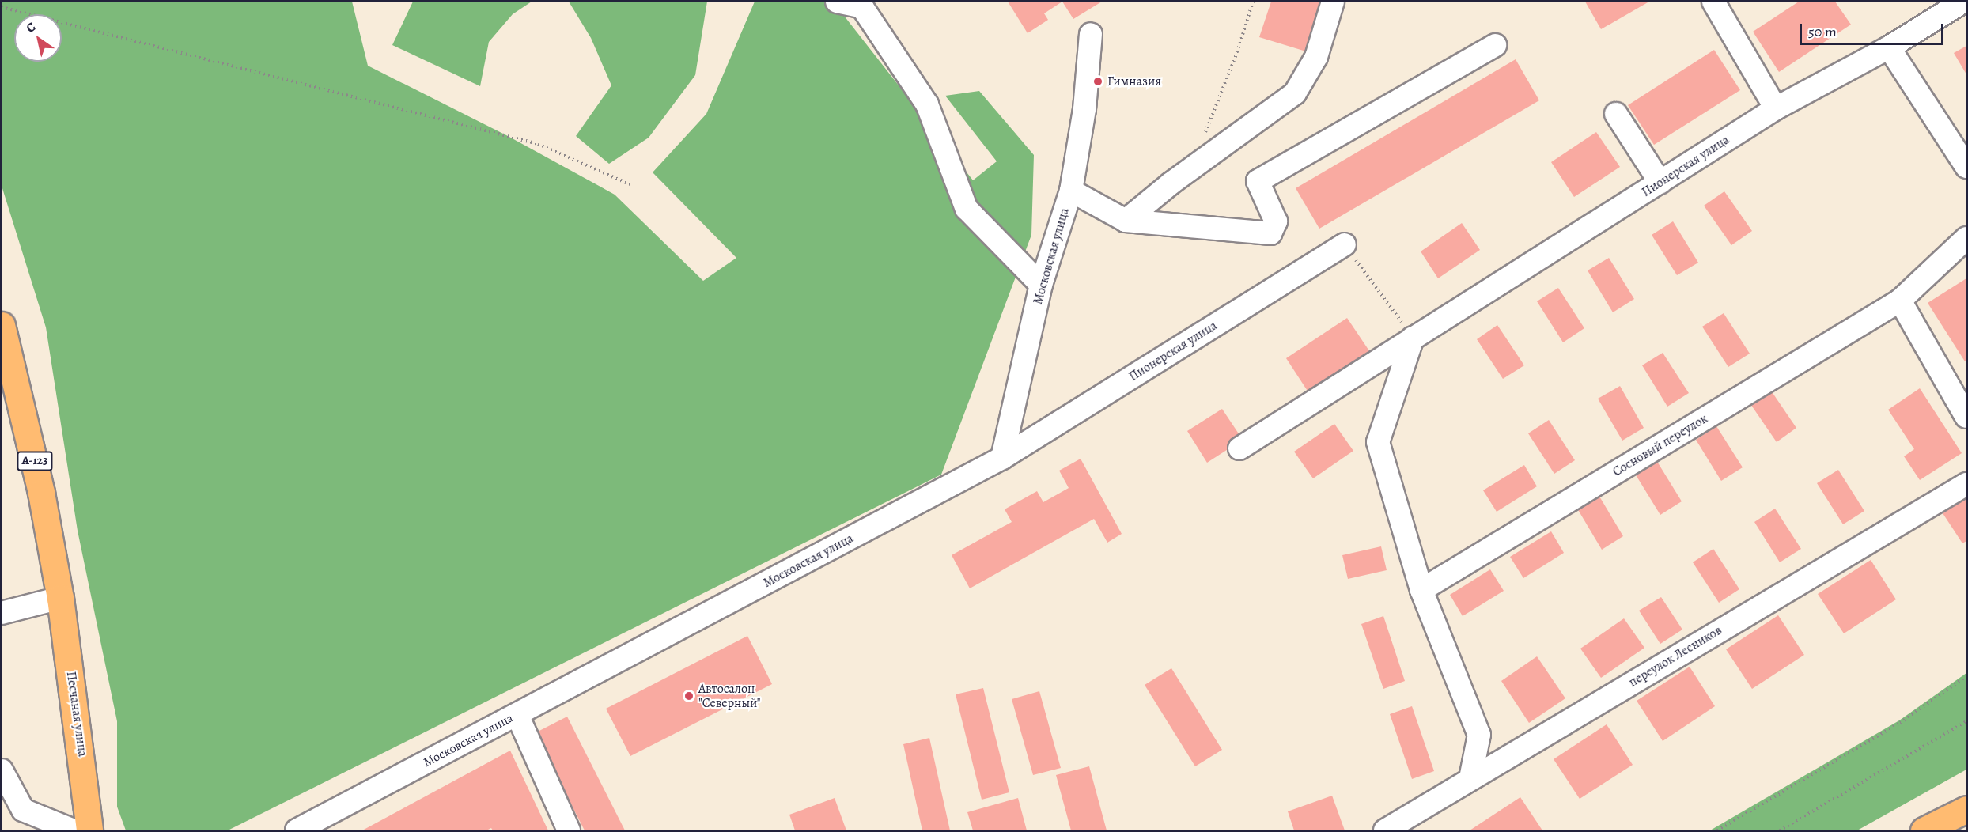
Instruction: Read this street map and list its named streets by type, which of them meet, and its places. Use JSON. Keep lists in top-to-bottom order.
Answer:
{
  "streets": {
    "main road": ["А-123", "Песчаная улица"],
    "street": [
      "Пионерская улица",
      "Московская улица",
      "Сосновый переулок",
      "переулок Лесников"
    ]
  },
  "crossings": [
    ["Пионерская улица", "Московская улица"],
    ["А-123", "Песчаная улица"]
  ],
  "places": ["Гимназия", "Автосалон \"Северный\""],
  "scale_bar": "50 m",
  "north": "top left"
}
